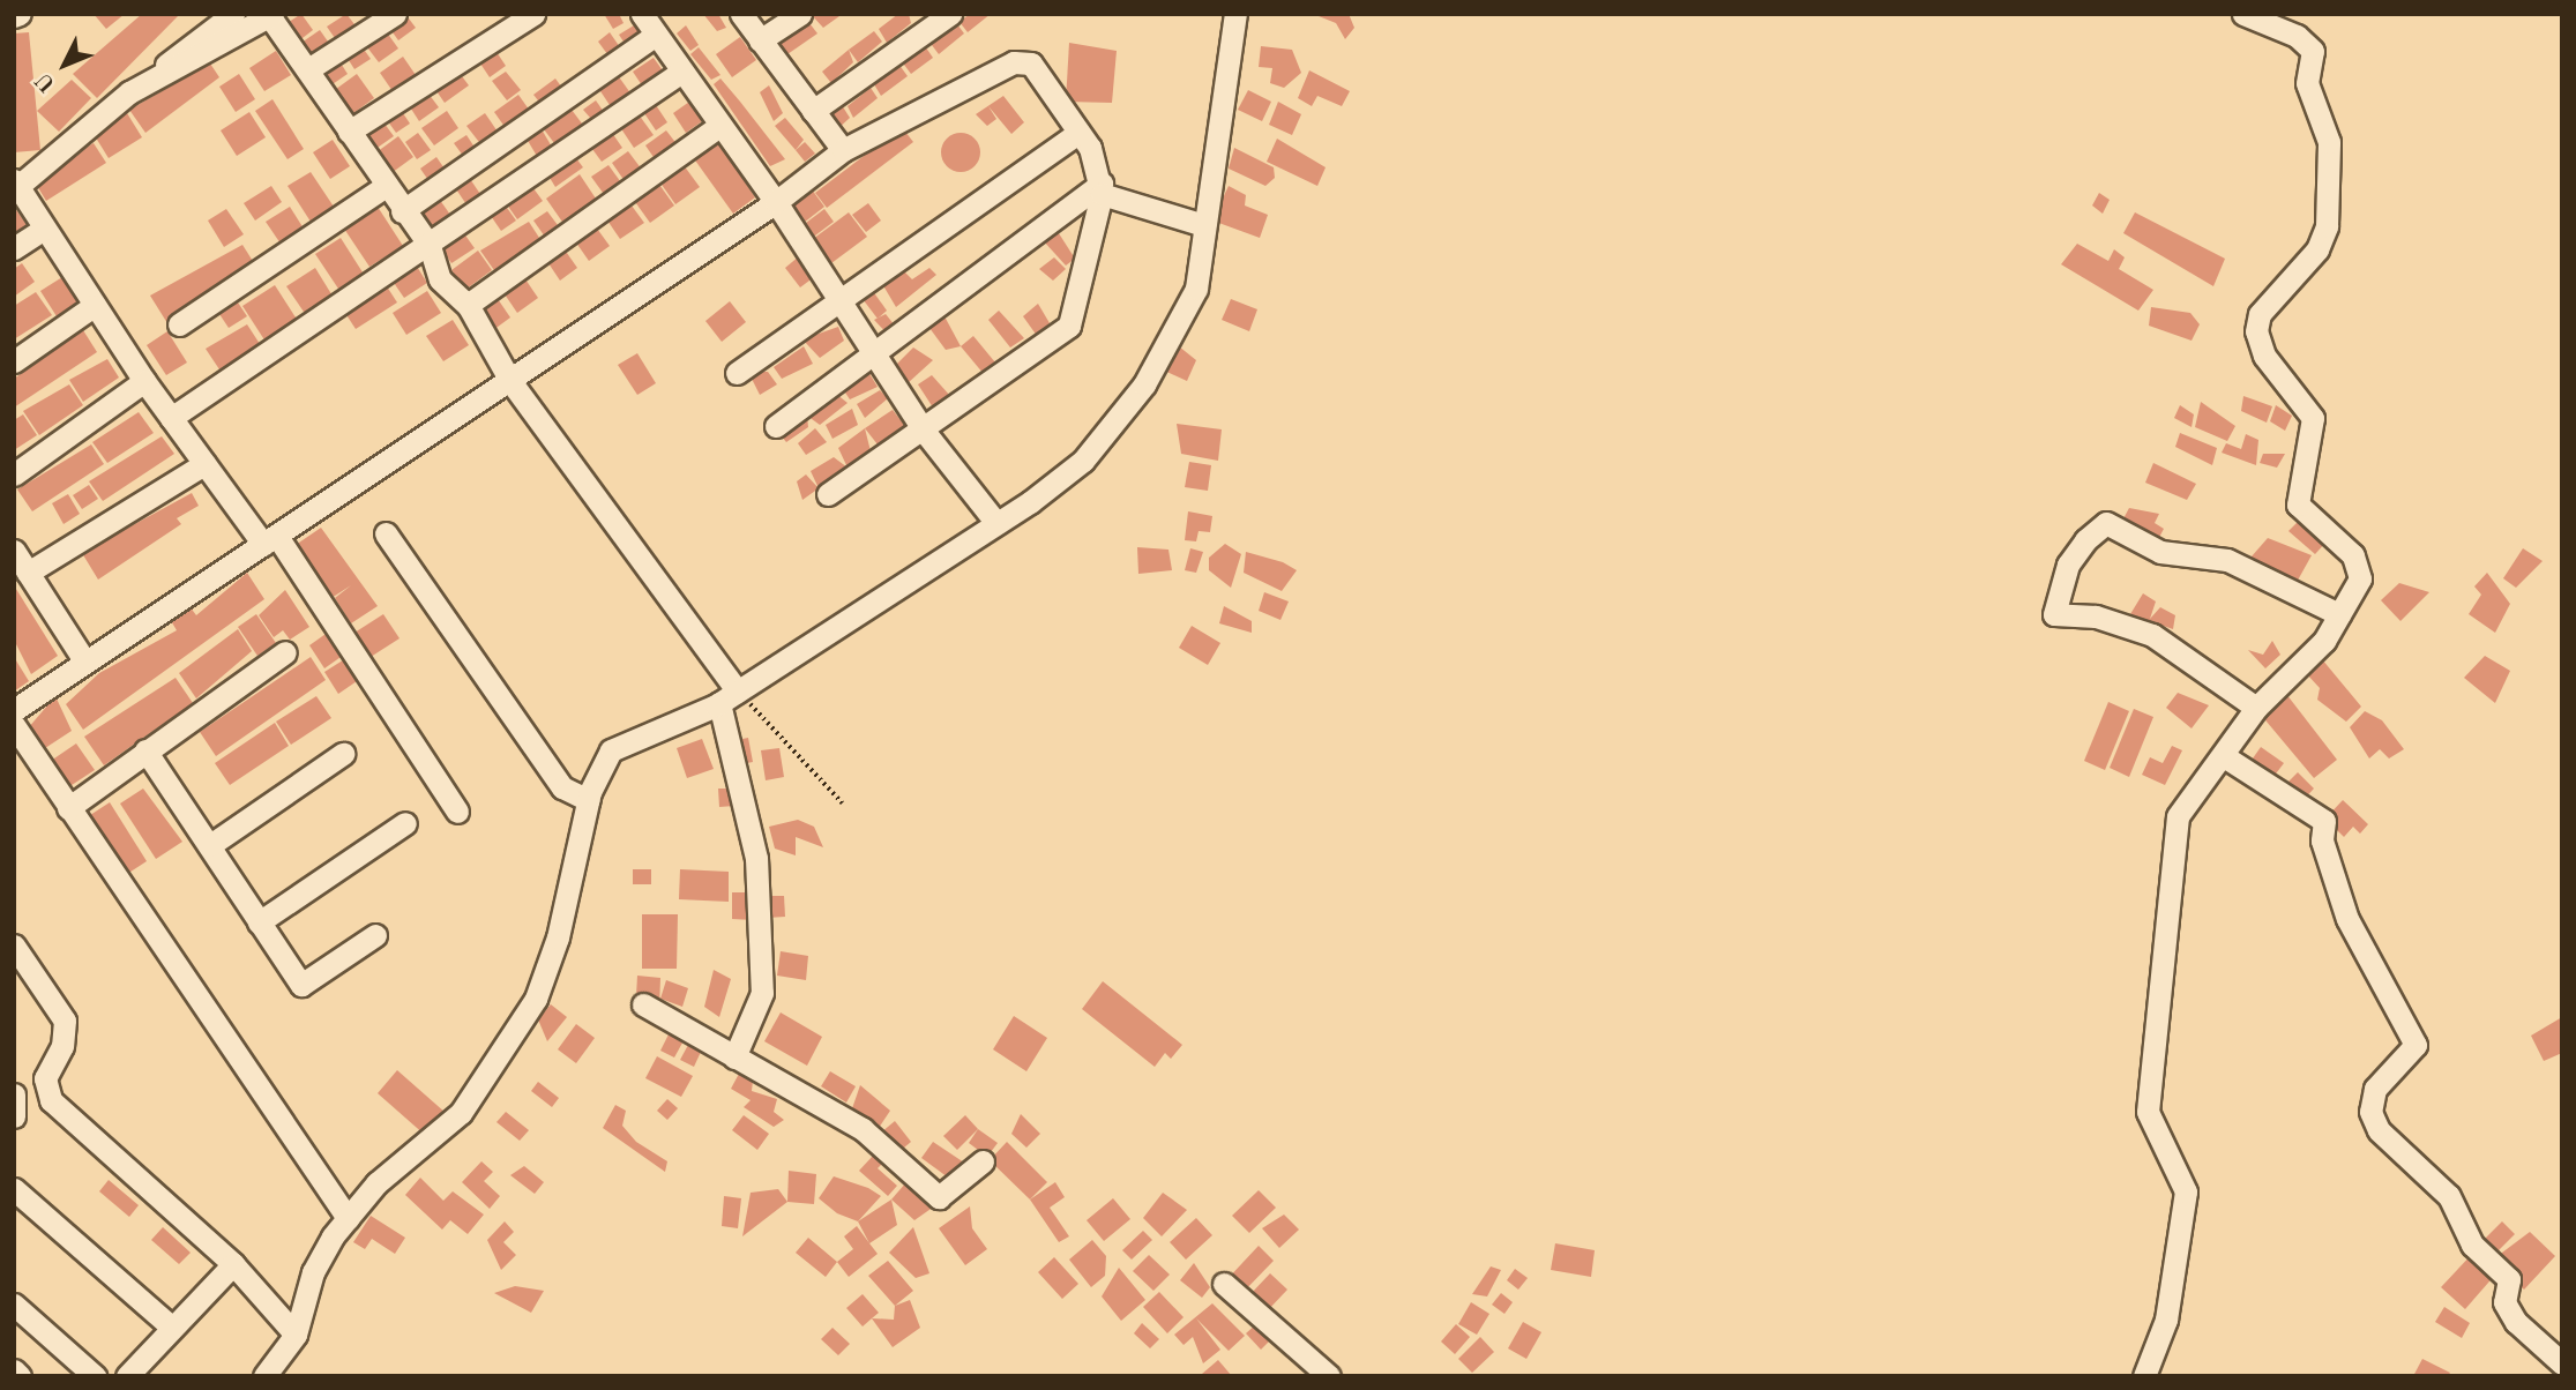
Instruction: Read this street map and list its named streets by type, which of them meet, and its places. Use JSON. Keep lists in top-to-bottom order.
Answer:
{
  "north": "bottom left"
}
